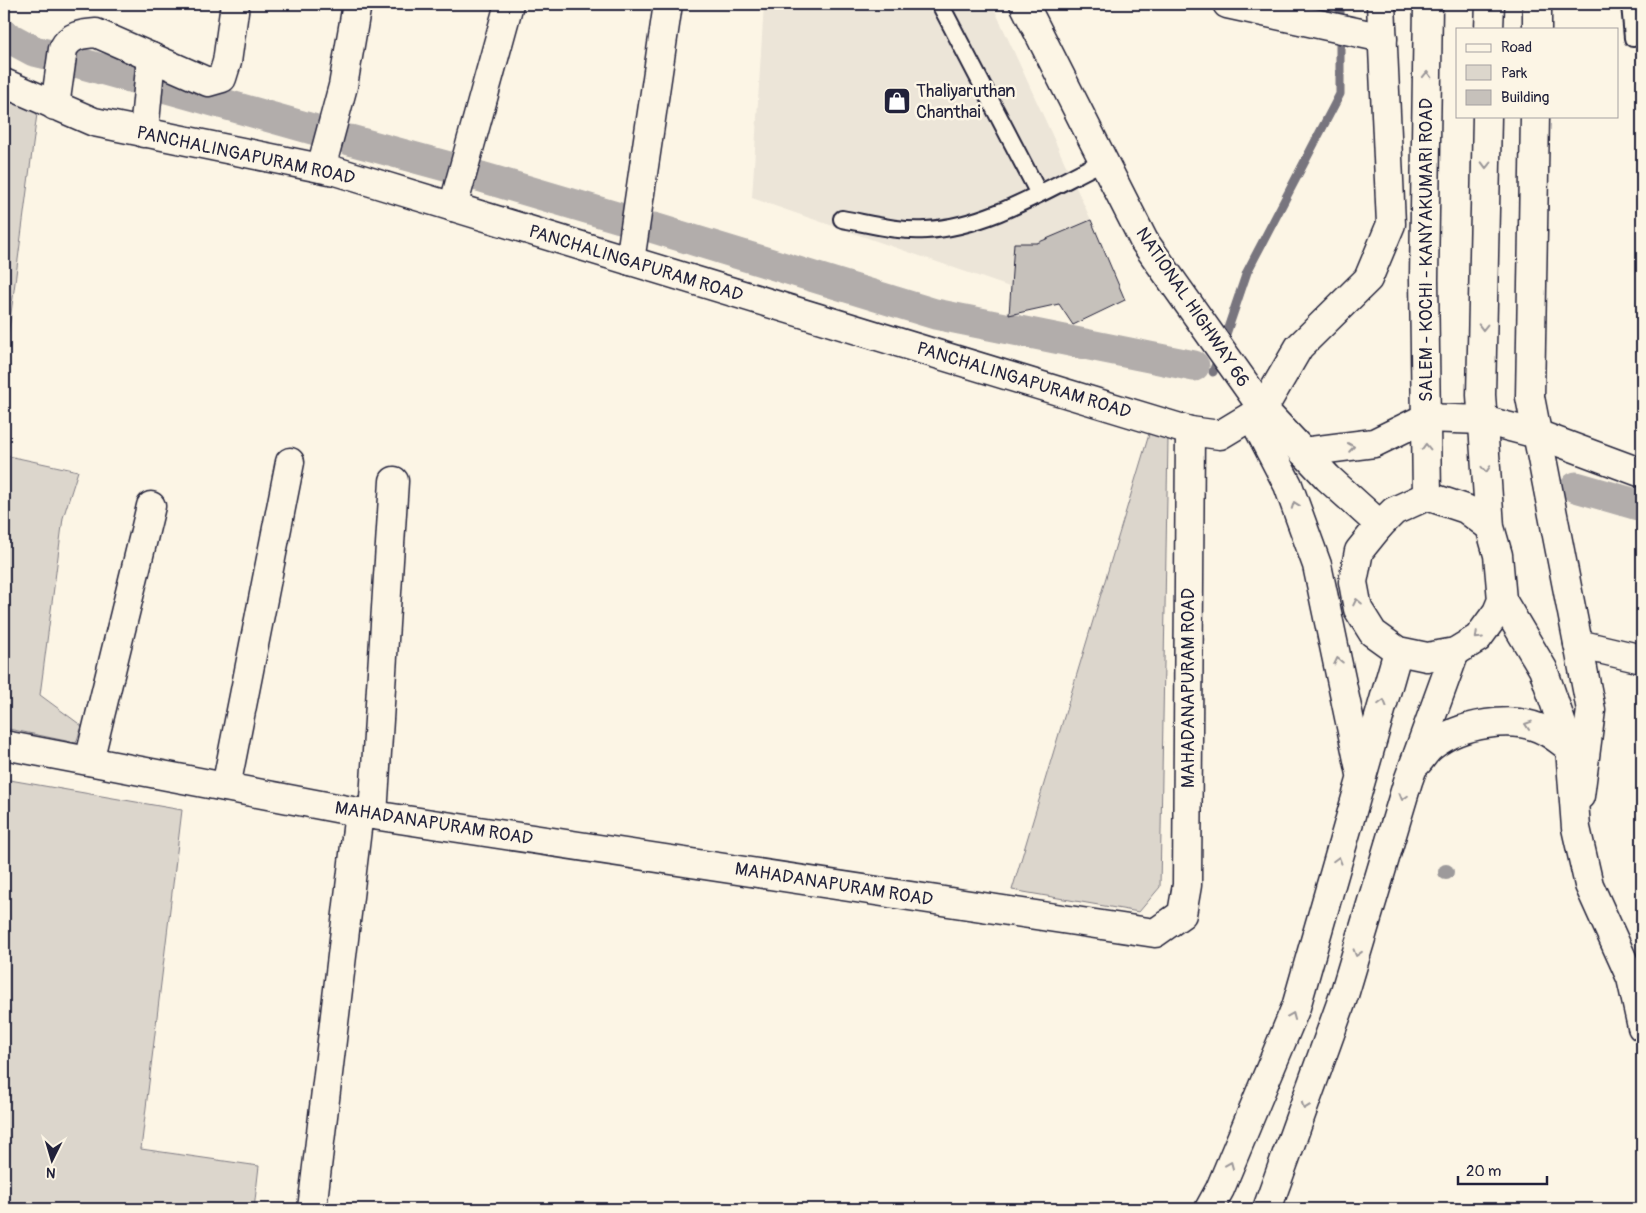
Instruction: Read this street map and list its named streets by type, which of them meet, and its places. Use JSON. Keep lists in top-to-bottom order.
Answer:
{
  "streets": {
    "main road": [
      "PANCHALINGAPURAM ROAD",
      "SALEM - KOCHI - KANYAKUMARI ROAD",
      "NATIONAL HIGHWAY 66",
      "MAHADANAPURAM ROAD"
    ]
  },
  "crossings": [
    ["PANCHALINGAPURAM ROAD", "NATIONAL HIGHWAY 66"],
    ["PANCHALINGAPURAM ROAD", "MAHADANAPURAM ROAD"],
    ["SALEM - KOCHI - KANYAKUMARI ROAD", "NATIONAL HIGHWAY 66"]
  ],
  "places": {
    "shop": ["Thaliyaruthan Chanthai"]
  },
  "legend": ["Road", "Park", "Building"],
  "scale_bar": "20 m",
  "north": "bottom"
}
